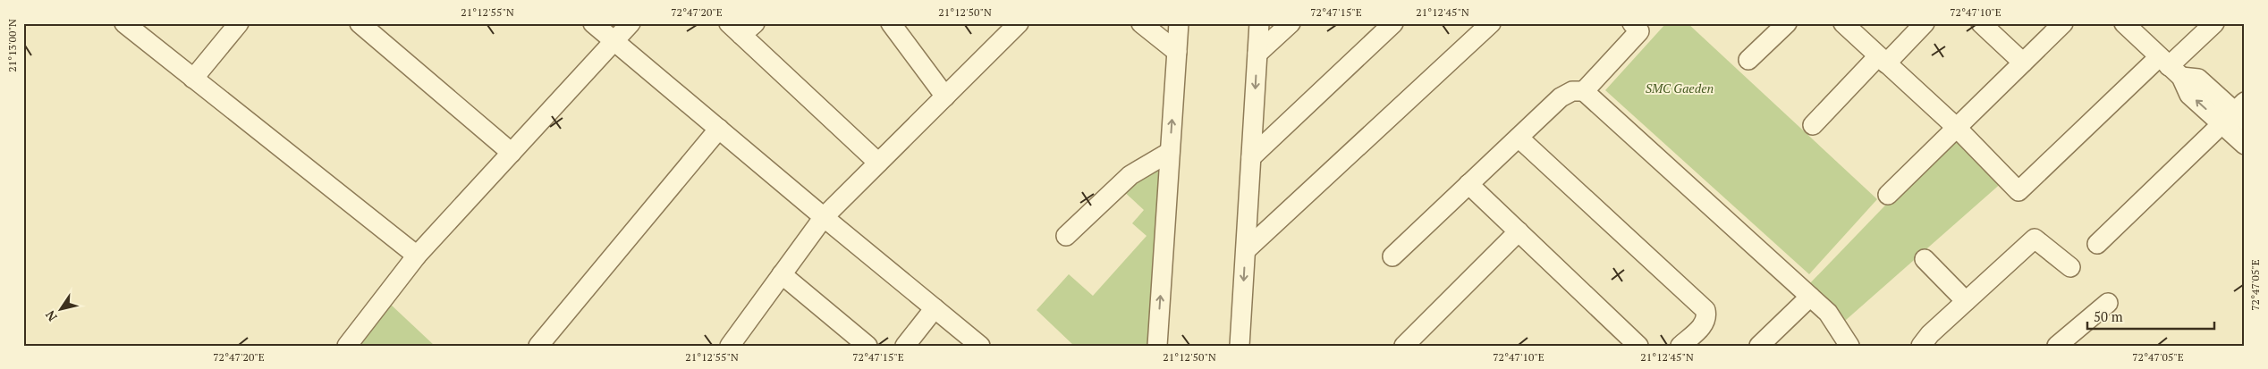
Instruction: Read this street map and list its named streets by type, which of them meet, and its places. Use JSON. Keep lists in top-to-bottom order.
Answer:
{
  "parks": ["SMC Gaeden"],
  "scale_bar": "50 m",
  "north": "bottom left",
  "coordinates": [
    "21°12'55\"N",
    "72°47'20\"E",
    "21°12'50\"N",
    "72°47'15\"E",
    "21°12'45\"N",
    "72°47'10\"E",
    "21°13'00\"N",
    "72°47'05\"E"
  ]
}
